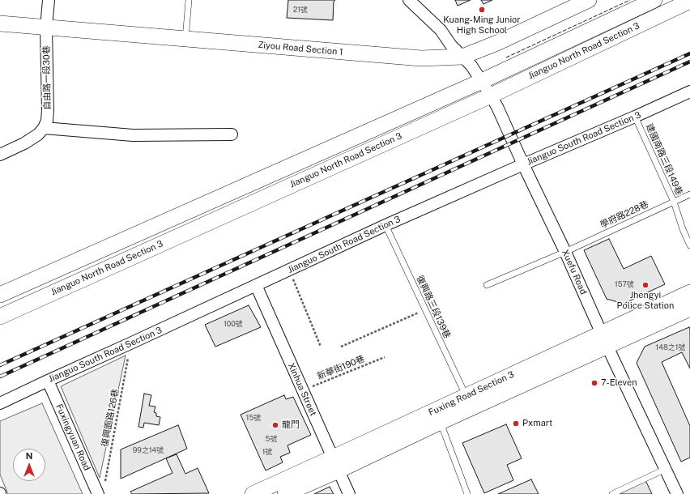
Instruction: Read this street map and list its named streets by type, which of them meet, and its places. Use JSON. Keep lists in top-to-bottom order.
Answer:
{
  "streets": {
    "street": [
      "Ziyou Road Section 1",
      "Jianguo North Road Section 3",
      "自由路一段30巷",
      "Jianguo South Road Section 3",
      "Xuefu Road",
      "Xinhua Street",
      "Fuxing Road Section 3",
      "Fuxingyuan Road"
    ],
    "lane": ["建國南路三段149巷", "學府路228巷", "復興路三段139巷"],
    "path": ["新華街190巷", "復興園路126巷"]
  },
  "crossings": [
    ["Ziyou Road Section 1", "自由路一段30巷"],
    ["Ziyou Road Section 1", "Xuefu Road"],
    ["Jianguo North Road Section 3", "Xuefu Road"],
    ["Jianguo South Road Section 3", "建國南路三段149巷"],
    ["Jianguo South Road Section 3", "Xuefu Road"],
    ["Jianguo South Road Section 3", "復興路三段139巷"],
    ["Jianguo South Road Section 3", "Xinhua Street"],
    ["Jianguo South Road Section 3", "復興園路126巷"],
    ["Jianguo South Road Section 3", "Fuxingyuan Road"],
    ["建國南路三段149巷", "學府路228巷"],
    ["學府路228巷", "Xuefu Road"],
    ["Xuefu Road", "Fuxing Road Section 3"],
    ["復興路三段139巷", "Fuxing Road Section 3"],
    ["新華街190巷", "Xinhua Street"],
    ["Xinhua Street", "Fuxing Road Section 3"]
  ],
  "places": [
    "Kuang-Ming Junior High School",
    "Jhengyi Police Station",
    "7-Eleven",
    "Pxmart",
    "龍門"
  ],
  "house_numbers": [
    "21號",
    "157號",
    "100號",
    "148之1號",
    "15號",
    "5號",
    "99之14號",
    "1號"
  ],
  "north": "top"
}
